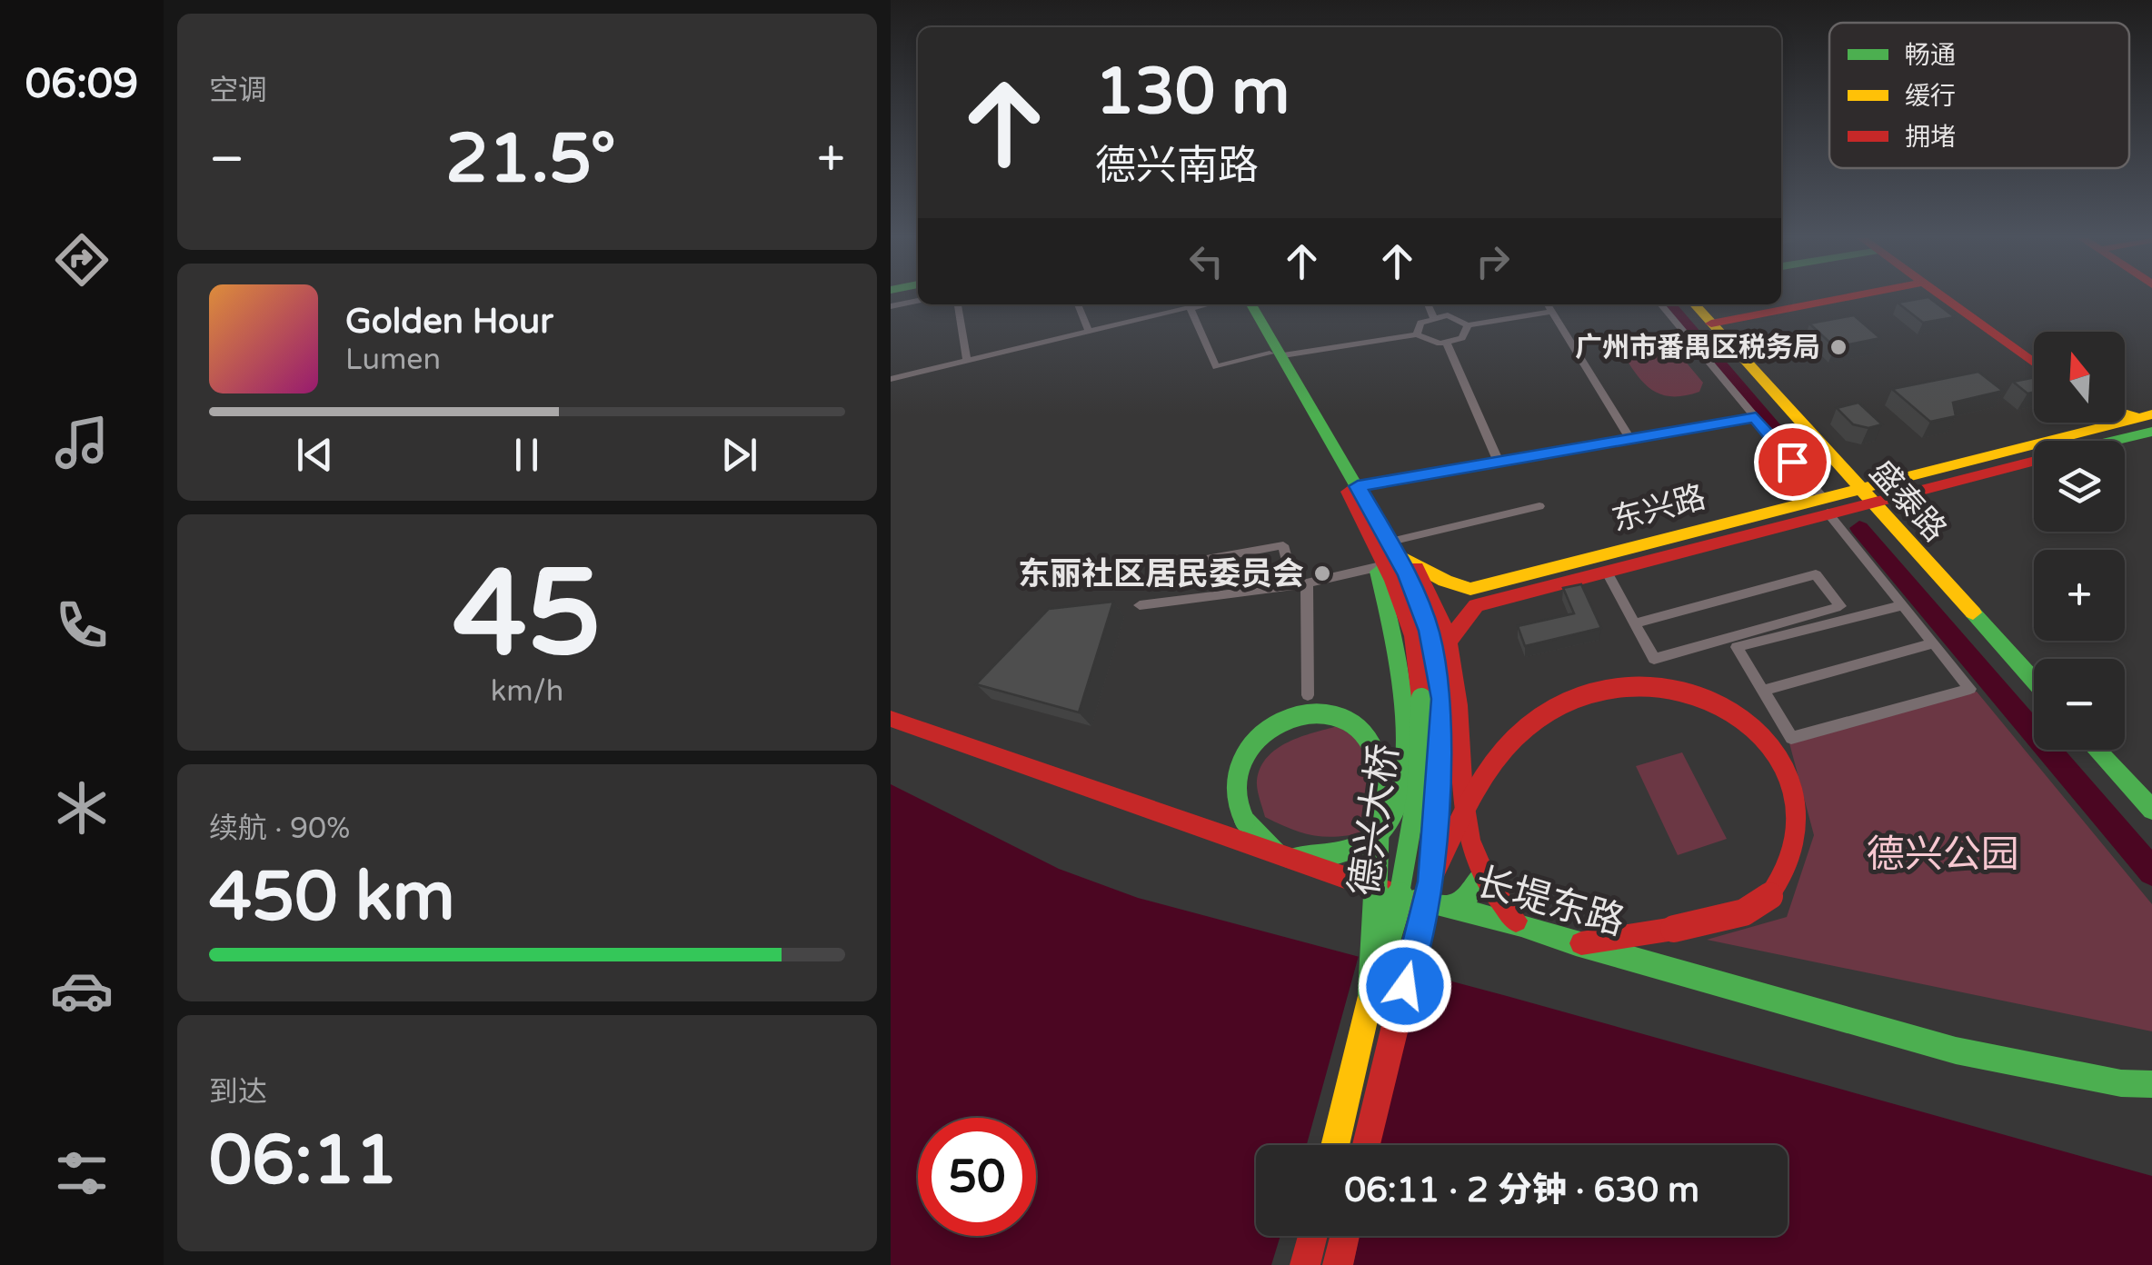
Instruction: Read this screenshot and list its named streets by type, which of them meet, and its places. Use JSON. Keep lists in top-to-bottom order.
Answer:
{
  "streets": {
    "main road": [
      "盛泰路",
      "东兴路",
      "德兴大桥",
      "长堤东路"
    ]
  },
  "crossings": [
    ["盛泰路", "东兴路"],
    ["东兴路", "德兴大桥"]
  ],
  "parks": ["德兴公园"],
  "places": ["广州市番禺区税务局", "东丽社区居民委员会"],
  "legend": ["畅通", "缓行", "拥堵"],
  "north": "top",
  "page": {
    "tabs": "06:09",
    "tile": [
      "空调",
      ["45", "km/h"],
      ["续航 · 90%", "450 km"],
      ["到达", "06:11"]
    ],
    "turn": ["130 m", "德兴南路"],
    "heat": ["−", "21.5°", "+"],
    "song": ["Golden Hour", "Lumen"],
    "map_buttons": ["+", "−"],
    "limit": "50",
    "trip": "06:11 · 2 分钟 · 630 m"
  }
}
